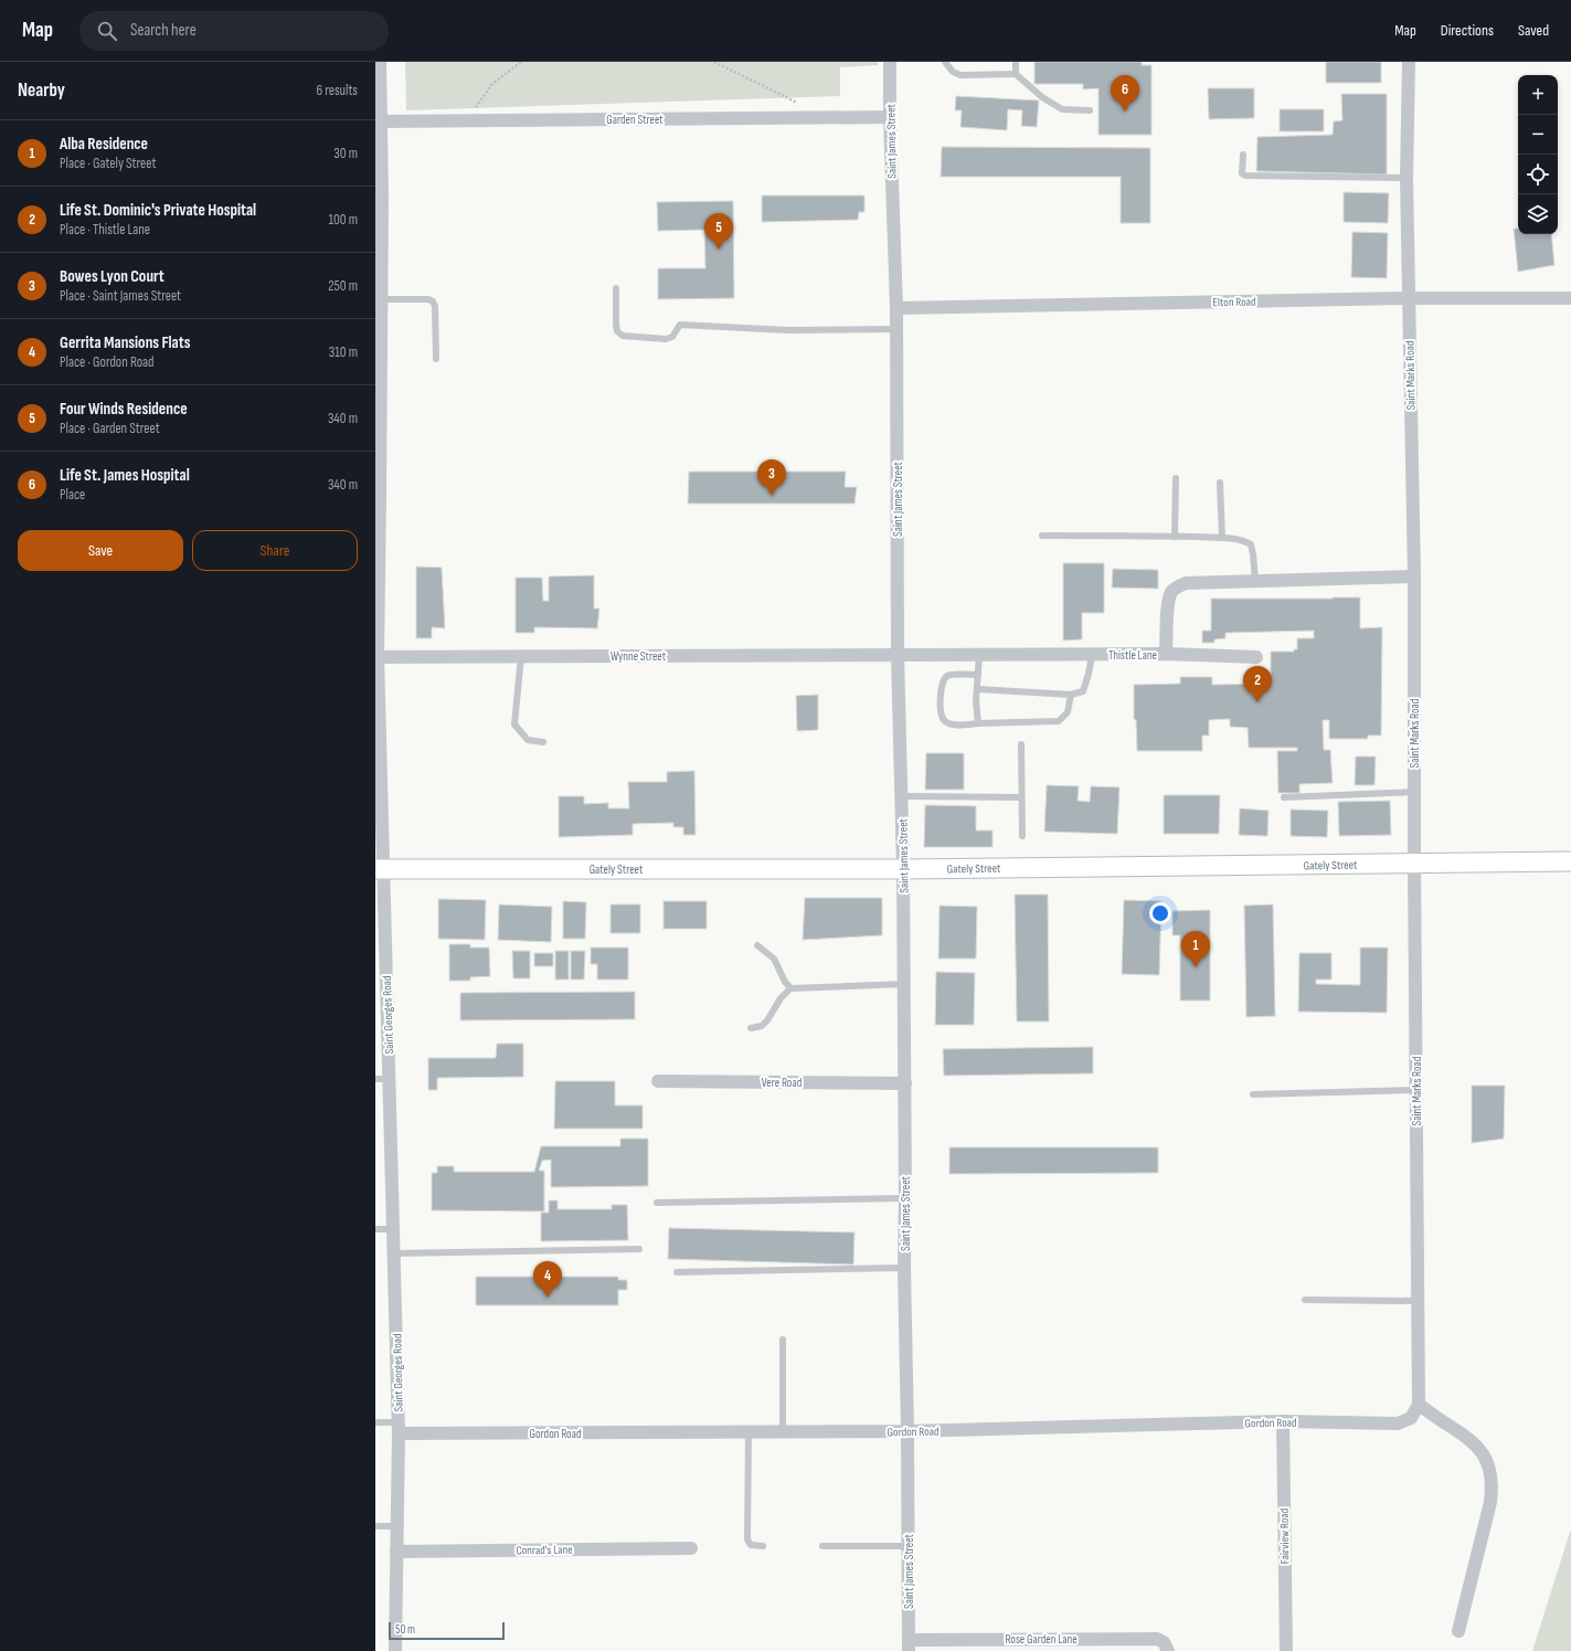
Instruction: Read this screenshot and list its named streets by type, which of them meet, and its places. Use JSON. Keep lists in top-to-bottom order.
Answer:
{
  "streets": {
    "street": [
      "Garden Street",
      "Saint James Street",
      "Elton Road",
      "Saint Marks Road",
      "Thistle Lane",
      "Wynne Street",
      "Gately Street",
      "Saint Georges Road",
      "Vere Road",
      "Gordon Road",
      "Fairview Road",
      "Conrad's Lane",
      "Rose Garden Lane"
    ]
  },
  "crossings": [
    ["Garden Street", "Saint James Street"],
    ["Garden Street", "Saint Georges Road"],
    ["Saint James Street", "Elton Road"],
    ["Saint James Street", "Thistle Lane"],
    ["Saint James Street", "Wynne Street"],
    ["Saint James Street", "Gately Street"],
    ["Saint James Street", "Vere Road"],
    ["Saint James Street", "Gordon Road"],
    ["Saint James Street", "Rose Garden Lane"],
    ["Elton Road", "Saint Marks Road"],
    ["Saint Marks Road", "Thistle Lane"],
    ["Saint Marks Road", "Gately Street"],
    ["Saint Marks Road", "Gordon Road"],
    ["Thistle Lane", "Wynne Street"],
    ["Wynne Street", "Saint Georges Road"],
    ["Gately Street", "Saint Georges Road"],
    ["Saint Georges Road", "Gordon Road"],
    ["Saint Georges Road", "Conrad's Lane"],
    ["Gordon Road", "Fairview Road"]
  ],
  "scale_bar": "50 m",
  "page": {
    "header": "Map",
    "search": "Search here",
    "nav": ["Map", "Directions", "Saved"],
    "heading": ["Nearby", "6 results"],
    "map_buttons": ["+", "−"],
    "pins": [
      "6",
      "5",
      "3",
      "2",
      "1",
      "4"
    ],
    "list": [
      {
        "mark": "1",
        "name": "Alba Residence",
        "note": "Place · Gately Street",
        "value": "30 m"
      },
      {
        "mark": "2",
        "name": "Life St. Dominic's Private Hospital",
        "note": "Place · Thistle Lane",
        "value": "100 m"
      },
      {
        "mark": "3",
        "name": "Bowes Lyon Court",
        "note": "Place · Saint James Street",
        "value": "250 m"
      },
      {
        "mark": "4",
        "name": "Gerrita Mansions Flats",
        "note": "Place · Gordon Road",
        "value": "310 m"
      },
      {
        "mark": "5",
        "name": "Four Winds Residence",
        "note": "Place · Garden Street",
        "value": "340 m"
      },
      {
        "mark": "6",
        "name": "Life St. James Hospital",
        "note": "Place",
        "value": "340 m"
      }
    ],
    "buttons": ["Save", "Share"],
    "scale": "50 m"
  }
}
